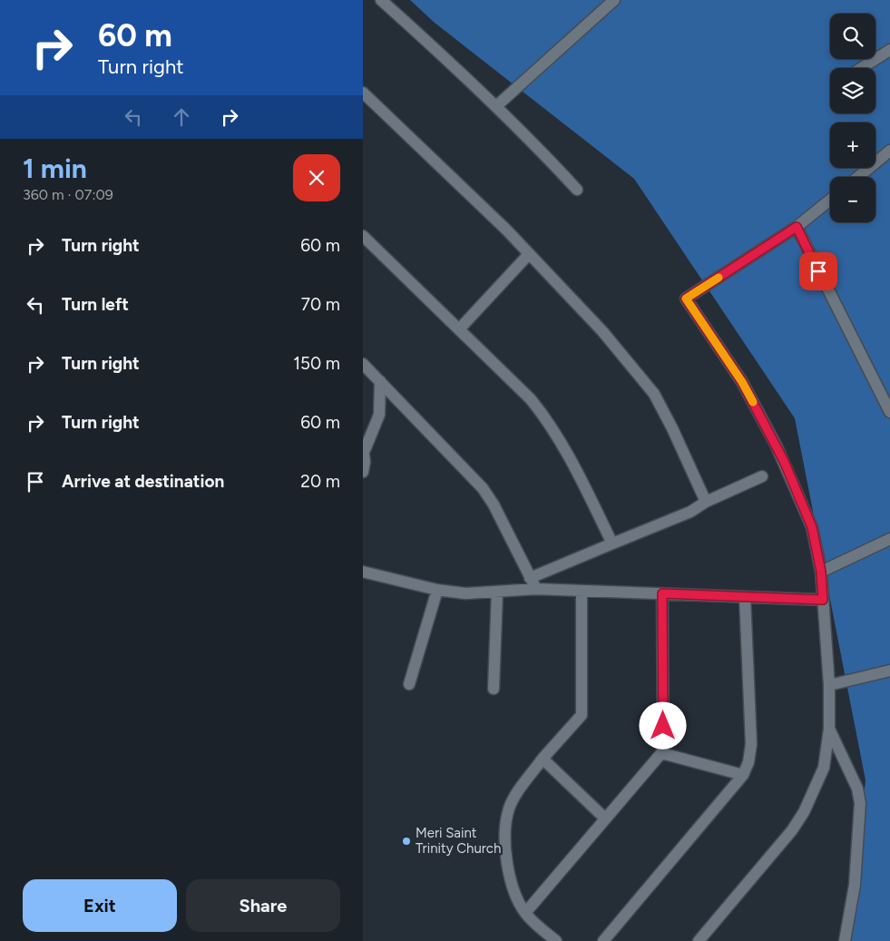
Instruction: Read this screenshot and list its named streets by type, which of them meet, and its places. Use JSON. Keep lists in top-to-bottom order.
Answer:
{
  "places": ["Meri Saint Trinity Church"],
  "page": {
    "turn": ["60 m", "Turn right"],
    "map_buttons": ["+", "−"],
    "heading": ["1 min", "360 m · 07:09"],
    "list": [
      {
        "name": "Turn right",
        "value": "60 m"
      },
      {
        "name": "Turn left",
        "value": "70 m"
      },
      {
        "name": "Turn right",
        "value": "150 m"
      },
      {
        "name": "Turn right",
        "value": "60 m"
      },
      {
        "name": "Arrive at destination",
        "value": "20 m"
      }
    ],
    "buttons": ["Exit", "Share"]
  }
}
